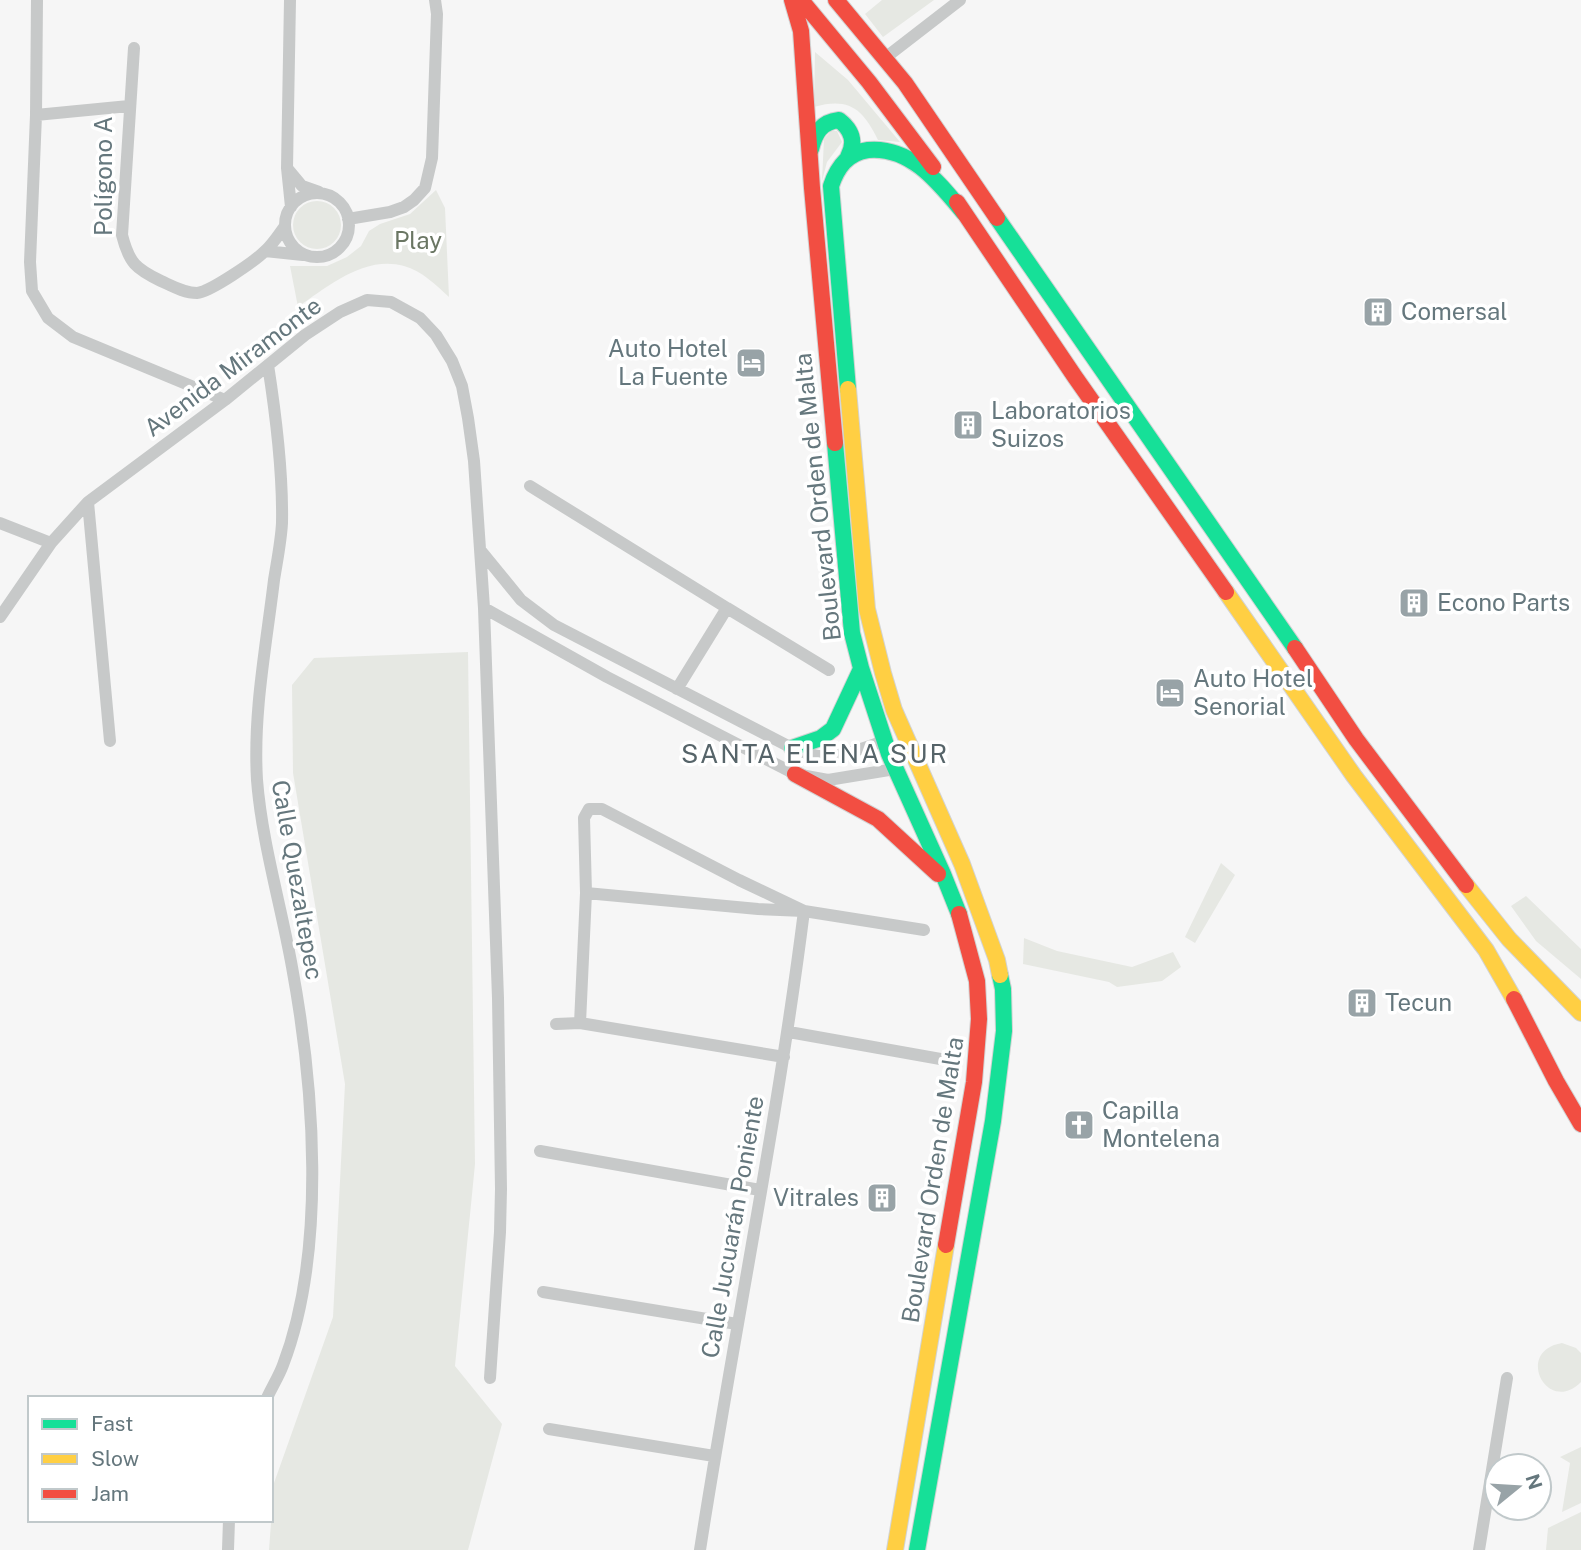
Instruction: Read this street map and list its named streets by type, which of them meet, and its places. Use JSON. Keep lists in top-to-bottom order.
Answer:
{
  "streets": {
    "highway": ["Boulevard Orden de Malta"],
    "street": [
      "Polígono A",
      "Avenida Miramonte",
      "Calle Quezaltepec",
      "Calle Jucuarán Poniente"
    ]
  },
  "crossings": [
    ["Avenida Miramonte", "Calle Quezaltepec"]
  ],
  "districts": ["SANTA ELENA SUR"],
  "parks": ["Play"],
  "places": {
    "building": [
      "Comersal",
      "Laboratorios Suizos",
      "Econo Parts",
      "Tecun",
      "Vitrales"
    ],
    "hotel": ["Auto Hotel La Fuente", "Auto Hotel Senorial"],
    "church": ["Capilla Montelena"]
  },
  "legend": ["Fast", "Slow", "Jam"],
  "north": "right"
}
